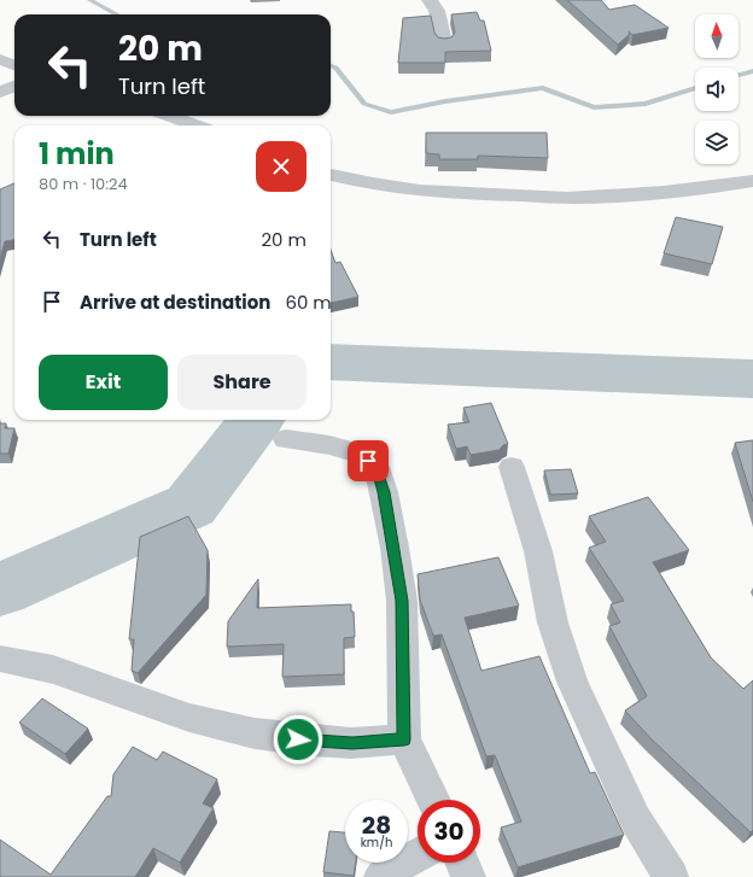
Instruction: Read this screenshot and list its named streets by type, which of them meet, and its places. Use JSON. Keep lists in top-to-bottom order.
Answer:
{
  "north": "top",
  "page": {
    "turn": ["20 m", "Turn left"],
    "heading": ["1 min", "80 m · 10:24"],
    "list": [
      {
        "name": "Turn left",
        "value": "20 m"
      },
      {
        "name": "Arrive at destination",
        "value": "60 m"
      }
    ],
    "buttons": ["Exit", "Share"],
    "speed": "28 km/h",
    "limit": "30"
  }
}
